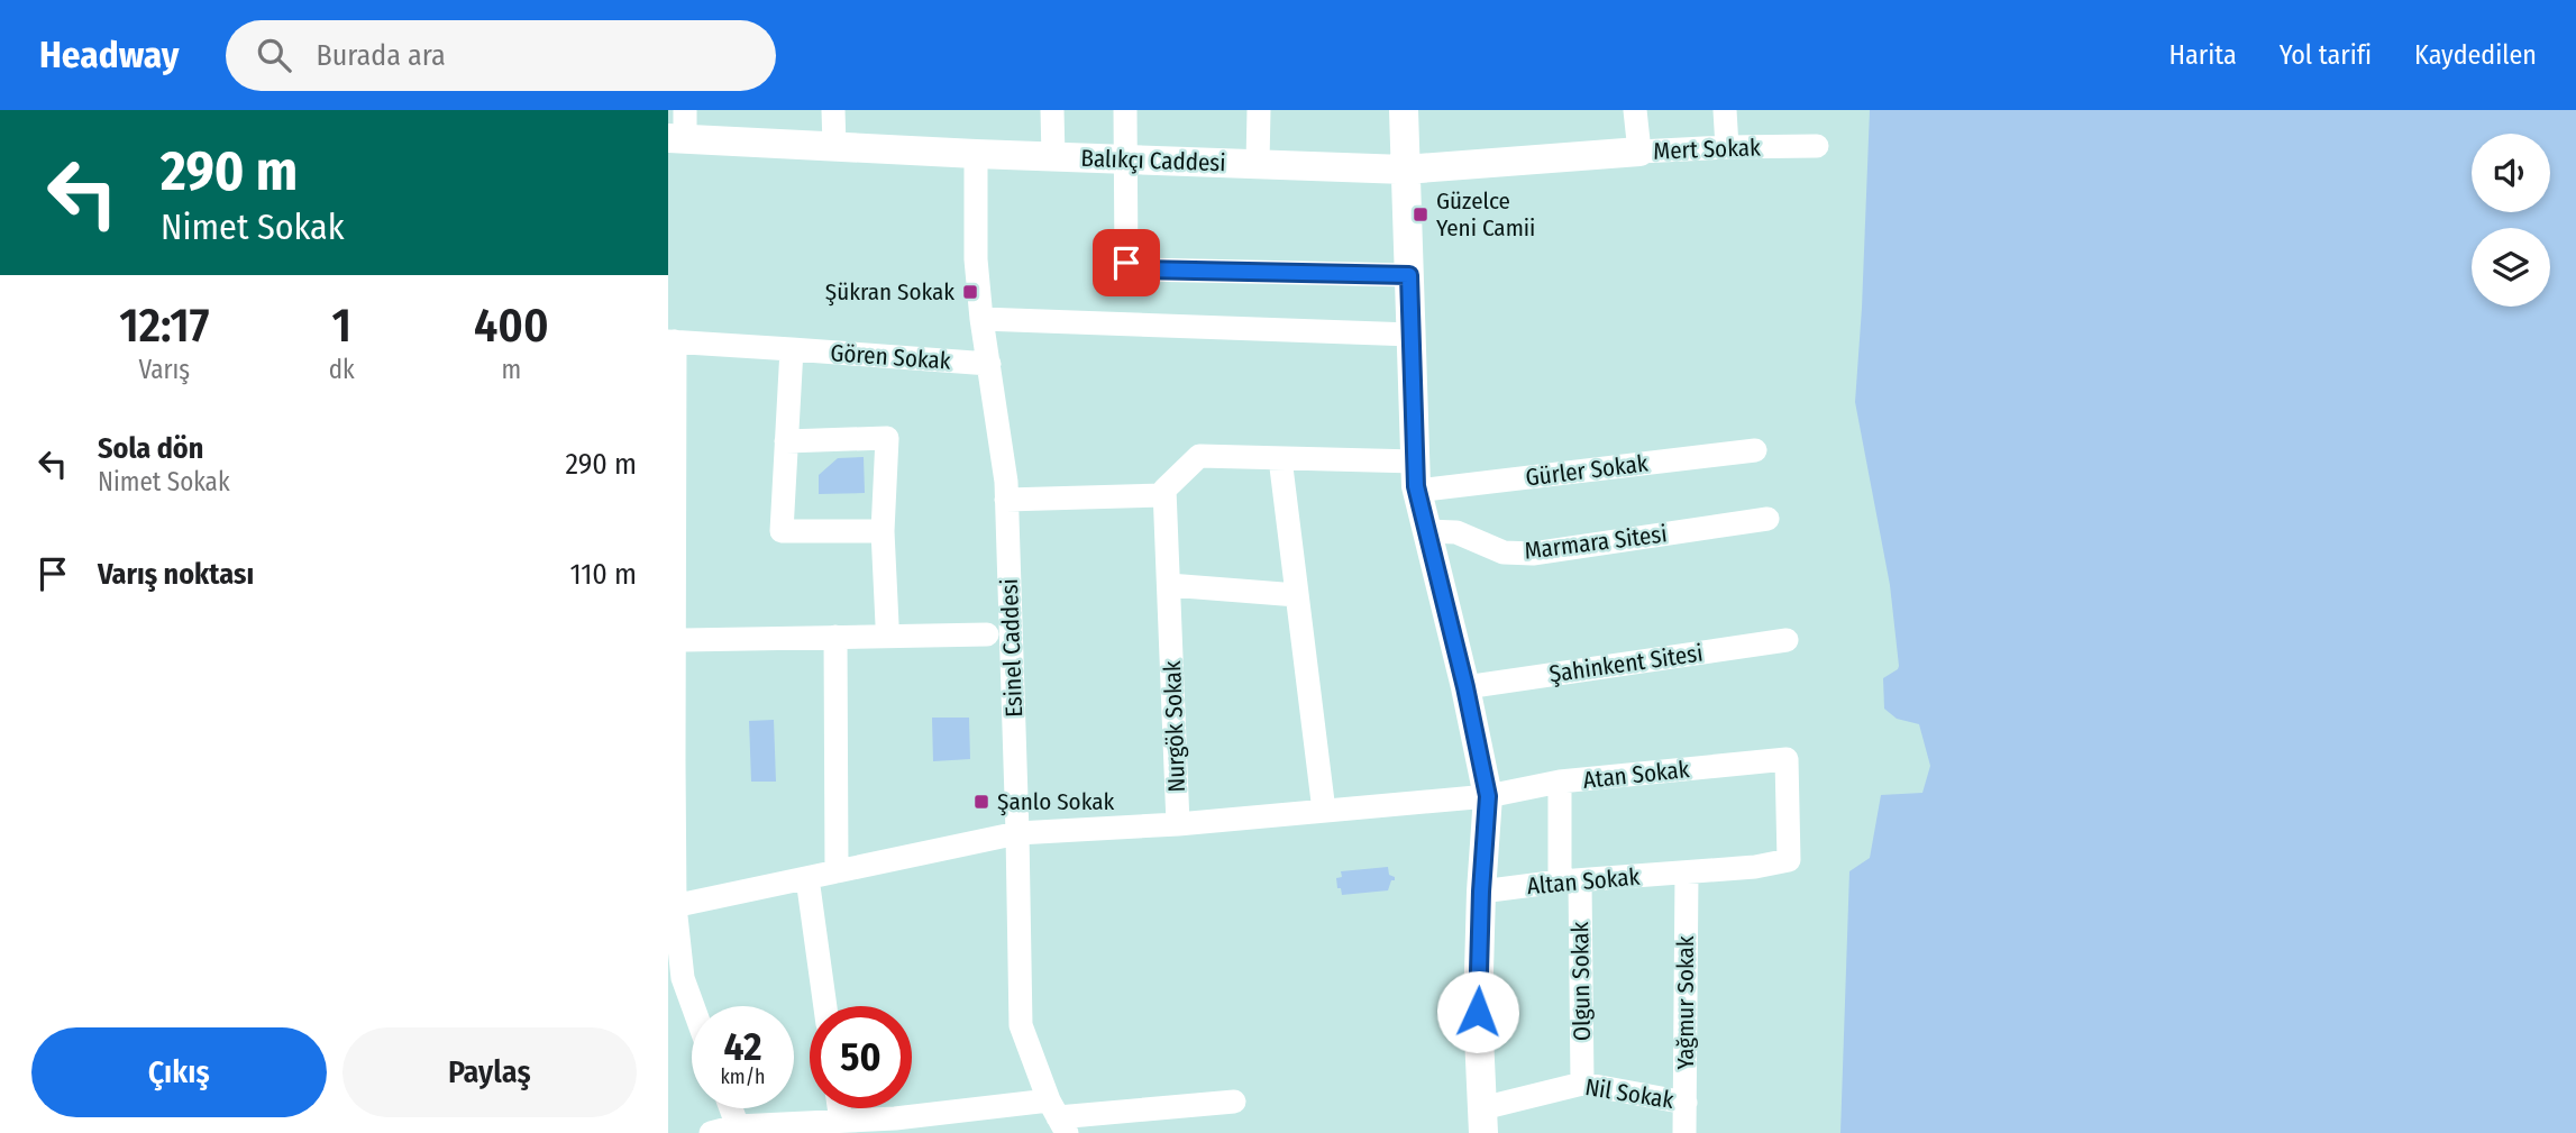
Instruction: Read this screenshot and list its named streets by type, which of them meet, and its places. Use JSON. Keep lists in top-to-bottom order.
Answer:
{
  "streets": {
    "main road": ["Balıkçı Caddesi"],
    "street": [
      "Mert Sokak",
      "Gören Sokak",
      "Gürler Sokak",
      "Marmara Sitesi",
      "Esinel Caddesi",
      "Şahinkent Sitesi",
      "Nurgök Sokak",
      "Atan Sokak",
      "Altan Sokak",
      "Olgun Sokak",
      "Yağmur Sokak",
      "Nil Sokak"
    ]
  },
  "crossings": [
    ["Mert Sokak", "Balıkçı Caddesi"],
    ["Balıkçı Caddesi", "Esinel Caddesi"],
    ["Gören Sokak", "Esinel Caddesi"],
    ["Gürler Sokak", "Nurgök Sokak"],
    ["Esinel Caddesi", "Atan Sokak"],
    ["Nurgök Sokak", "Atan Sokak"],
    ["Atan Sokak", "Altan Sokak"],
    ["Atan Sokak", "Olgun Sokak"],
    ["Altan Sokak", "Olgun Sokak"],
    ["Altan Sokak", "Yağmur Sokak"],
    ["Olgun Sokak", "Nil Sokak"],
    ["Yağmur Sokak", "Nil Sokak"]
  ],
  "places": {
    "transit": ["Güzelce Yeni Camii", "Şükran Sokak", "Şanlo Sokak"]
  },
  "page": {
    "header": "Headway",
    "search": "Burada ara",
    "nav": ["Harita", "Yol tarifi", "Kaydedilen"],
    "turn": ["290 m", "Nimet Sokak"],
    "eta": [
      "12:17",
      "Varış",
      "1",
      "dk",
      "400",
      "m"
    ],
    "list": [
      {
        "name": "Sola dön",
        "note": "Nimet Sokak",
        "value": "290 m"
      },
      {
        "name": "Varış noktası",
        "value": "110 m"
      }
    ],
    "speed": "42 km/h",
    "limit": "50",
    "buttons": ["Çıkış", "Paylaş"]
  }
}
